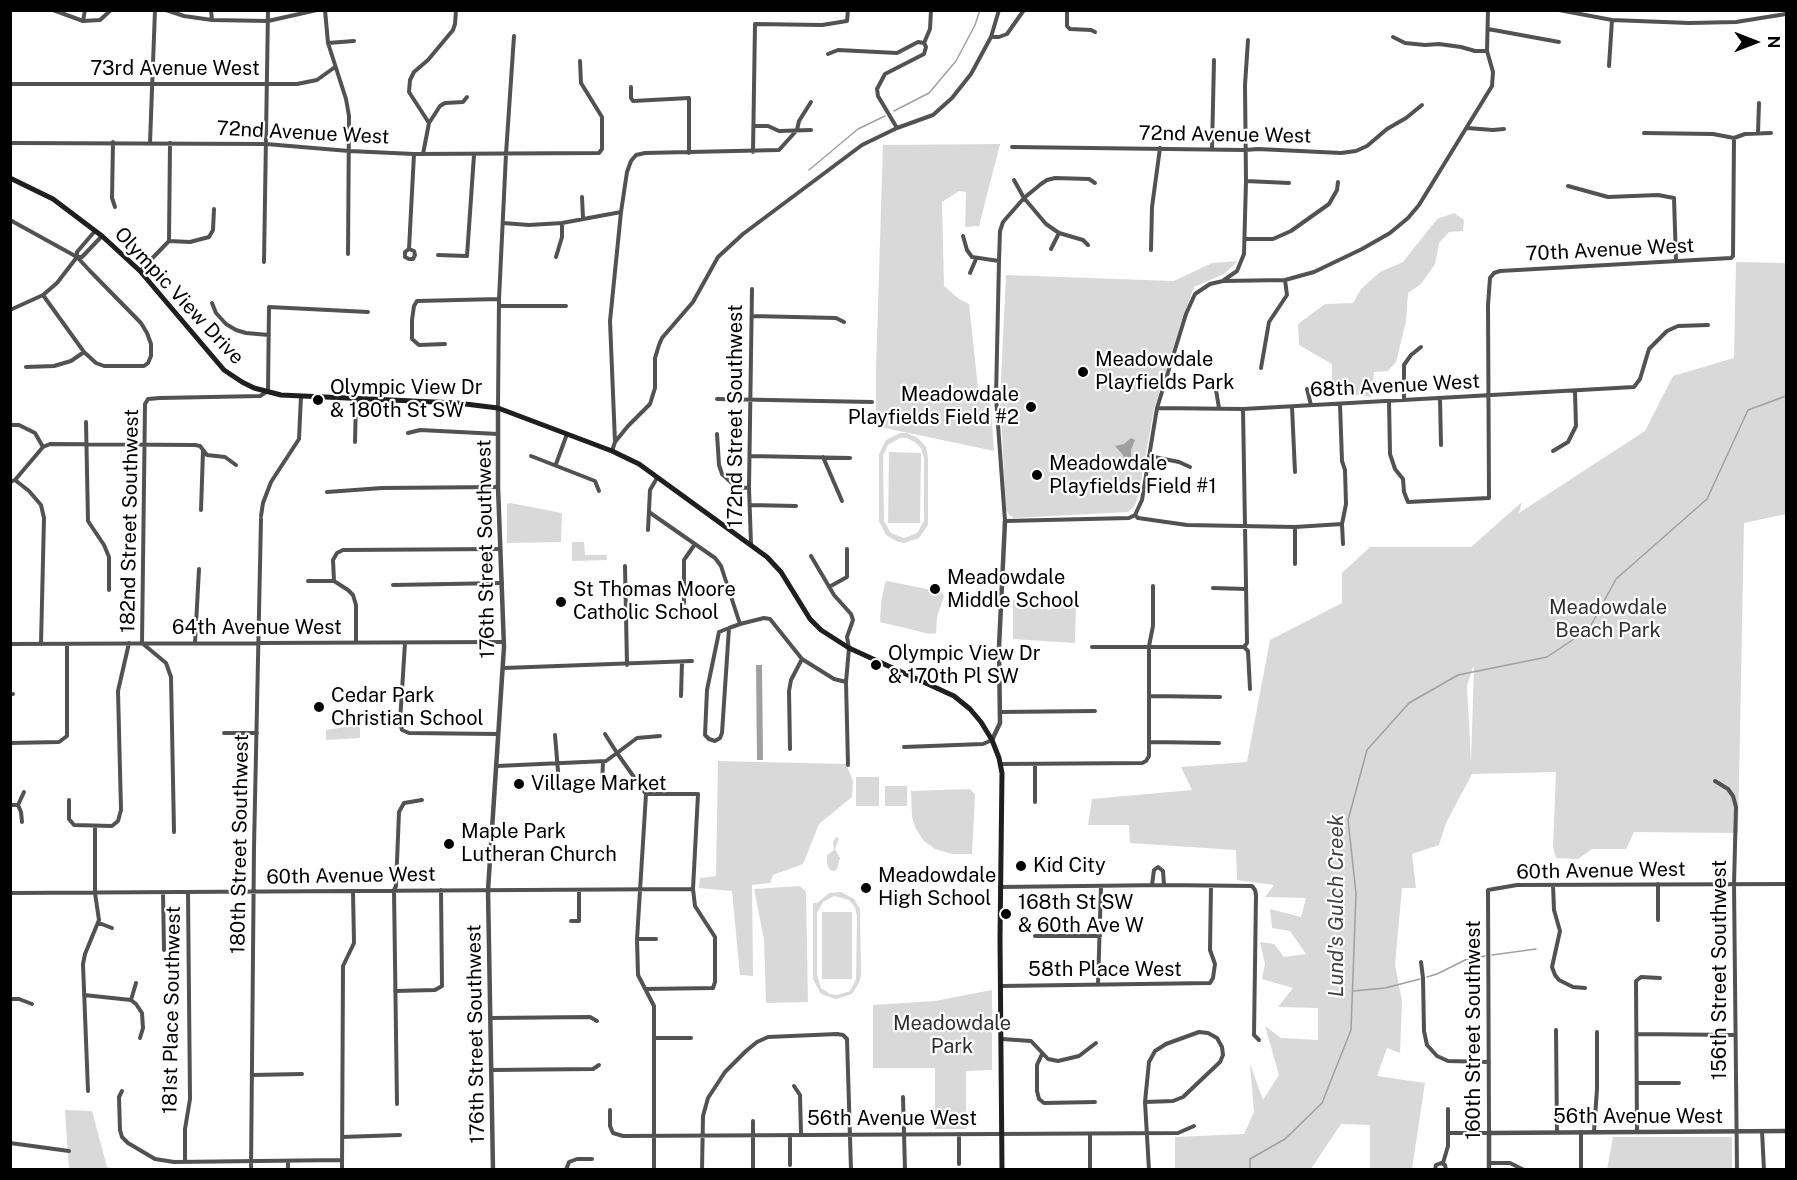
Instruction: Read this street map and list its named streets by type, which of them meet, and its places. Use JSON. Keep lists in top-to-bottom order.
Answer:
{
  "streets": {
    "main road": ["Olympic View Drive"],
    "street": [
      "73rd Avenue West",
      "72nd Avenue West",
      "70th Avenue West",
      "68th Avenue West",
      "172nd Street Southwest",
      "182nd Street Southwest",
      "176th Street Southwest",
      "64th Avenue West",
      "180th Street Southwest",
      "60th Avenue West",
      "58th Place West",
      "156th Street Southwest",
      "181st Place Southwest",
      "160th Street Southwest",
      "56th Avenue West"
    ]
  },
  "crossings": [
    ["72nd Avenue West", "176th Street Southwest"],
    ["70th Avenue West", "68th Avenue West"],
    ["Olympic View Drive", "182nd Street Southwest"],
    ["Olympic View Drive", "176th Street Southwest"],
    ["Olympic View Drive", "180th Street Southwest"],
    ["182nd Street Southwest", "64th Avenue West"],
    ["176th Street Southwest", "64th Avenue West"],
    ["176th Street Southwest", "60th Avenue West"],
    ["64th Avenue West", "180th Street Southwest"],
    ["180th Street Southwest", "60th Avenue West"],
    ["60th Avenue West", "156th Street Southwest"],
    ["60th Avenue West", "181st Place Southwest"],
    ["60th Avenue West", "160th Street Southwest"],
    ["156th Street Southwest", "56th Avenue West"],
    ["160th Street Southwest", "56th Avenue West"]
  ],
  "water": ["Lund's Gulch Creek"],
  "parks": ["Meadowdale Beach Park", "Meadowdale Park"],
  "places": [
    "Meadowdale Playfields Park",
    "Olympic View Dr & 180th St SW",
    "Meadowdale Playfields Field #2",
    "Meadowdale Playfields Field #1",
    "Meadowdale Middle School",
    "St Thomas Moore Catholic School",
    "Olympic View Dr & 170th Pl SW",
    "Cedar Park Christian School",
    "Village Market",
    "Maple Park Lutheran Church",
    "Kid City",
    "Meadowdale High School",
    "168th St SW & 60th Ave W"
  ],
  "north": "right"
}
